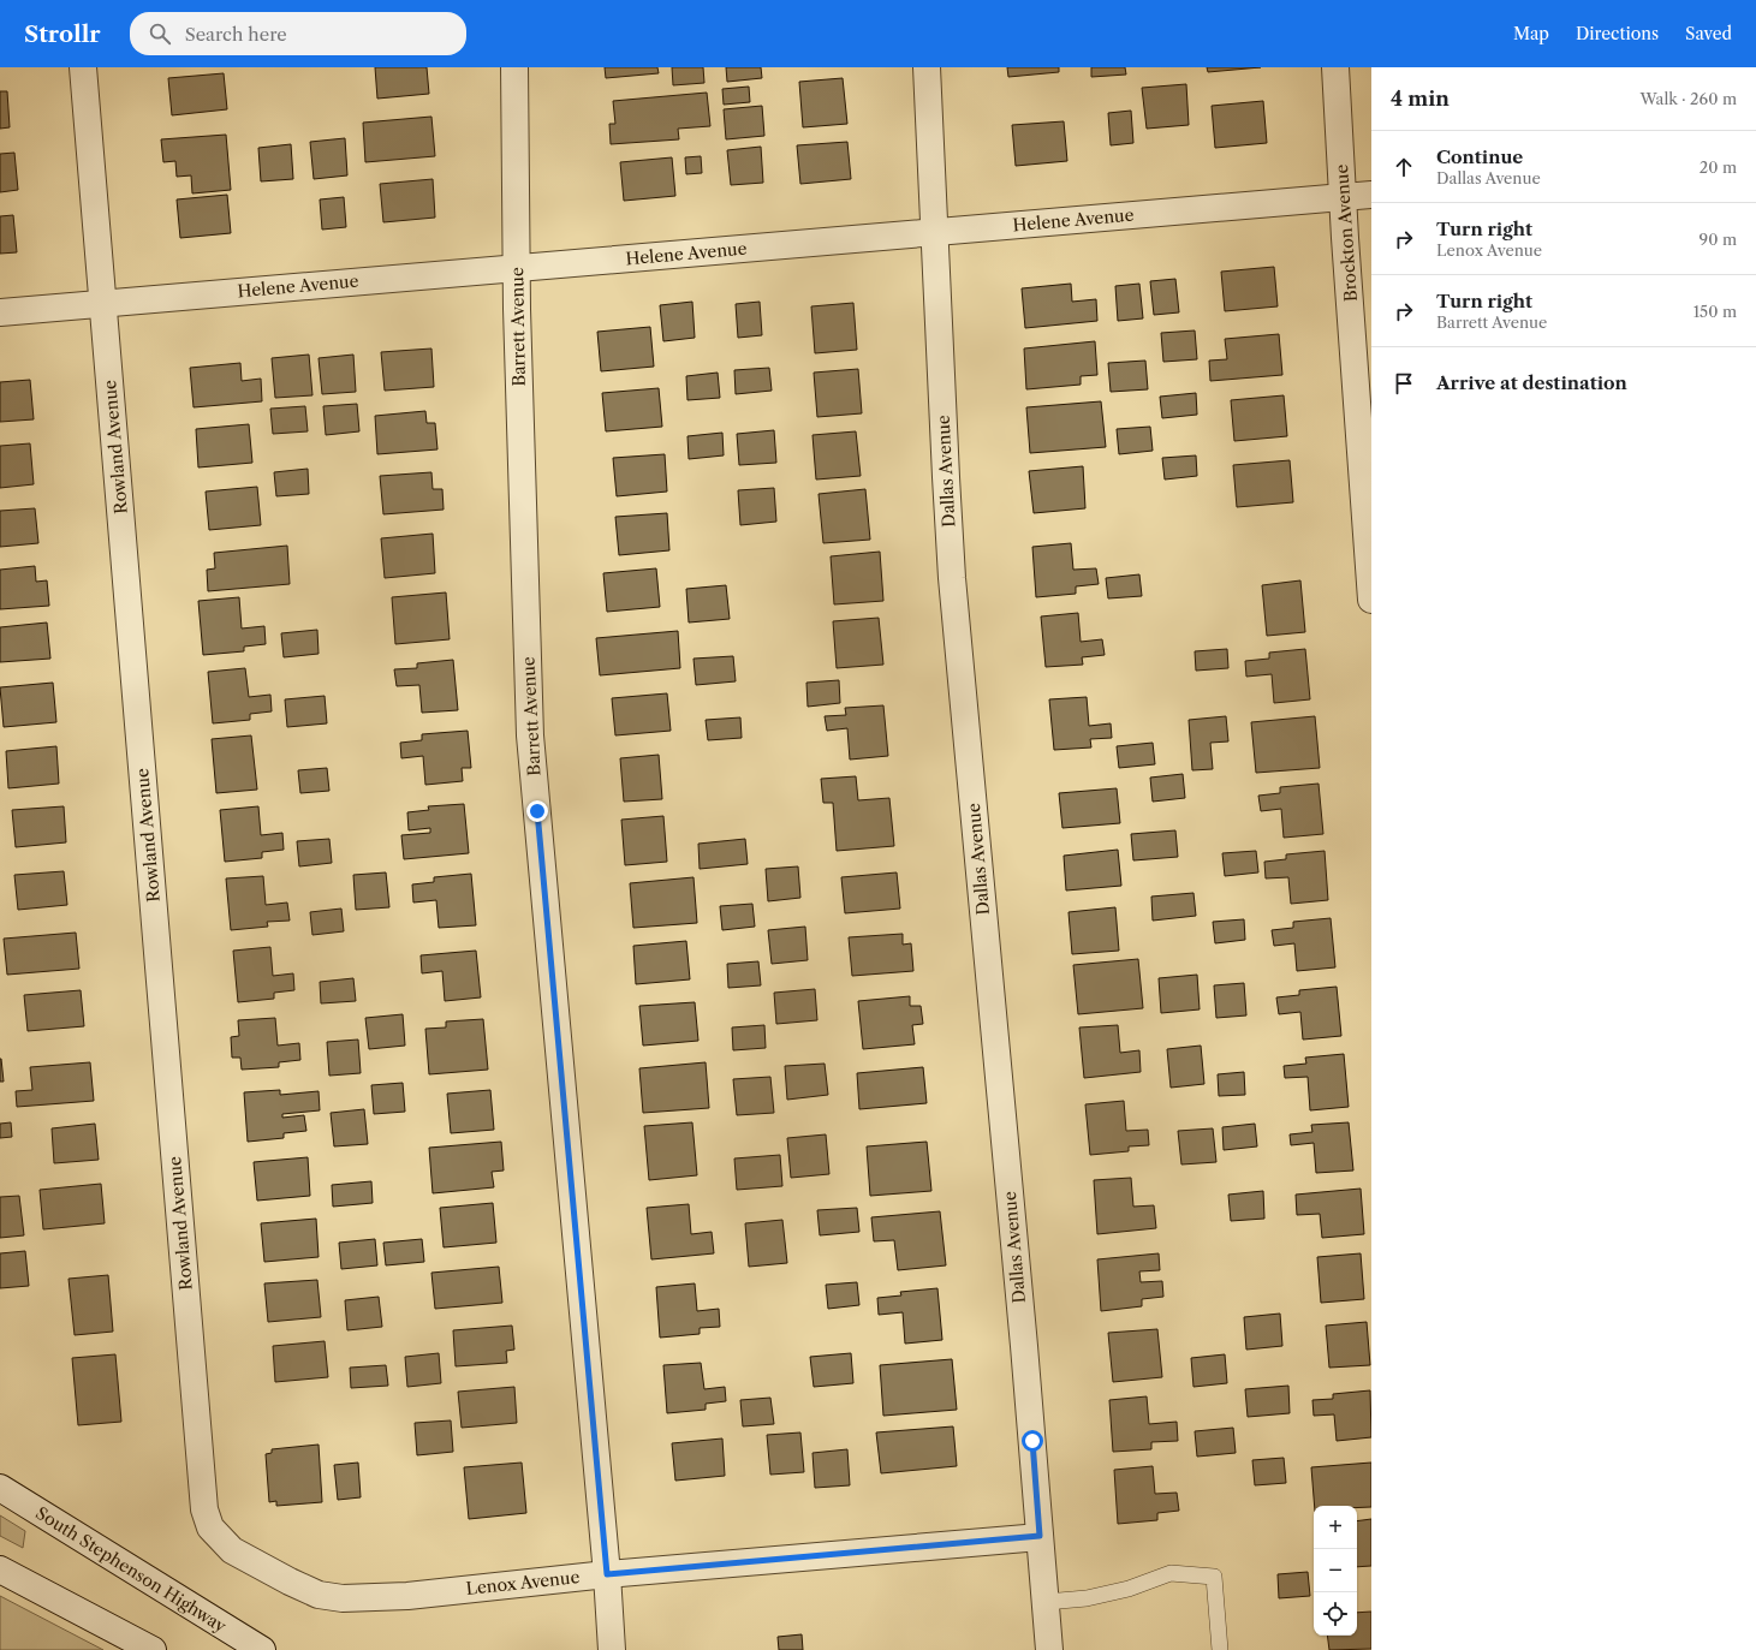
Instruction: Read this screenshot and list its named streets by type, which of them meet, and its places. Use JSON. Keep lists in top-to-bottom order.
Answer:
{
  "streets": {
    "street": [
      "Helene Avenue",
      "Brockton Avenue",
      "Barrett Avenue",
      "Rowland Avenue",
      "Dallas Avenue",
      "South Stephenson Highway",
      "Lenox Avenue"
    ]
  },
  "crossings": [
    ["Helene Avenue", "Brockton Avenue"],
    ["Helene Avenue", "Barrett Avenue"],
    ["Helene Avenue", "Rowland Avenue"],
    ["Helene Avenue", "Dallas Avenue"],
    ["Barrett Avenue", "Lenox Avenue"],
    ["Rowland Avenue", "Lenox Avenue"],
    ["Dallas Avenue", "Lenox Avenue"]
  ],
  "page": {
    "header": "Strollr",
    "search": "Search here",
    "nav": ["Map", "Directions", "Saved"],
    "heading": ["4 min", "Walk · 260 m"],
    "list": [
      ["Continue", "Dallas Avenue", "20 m"],
      ["Turn right", "Lenox Avenue", "90 m"],
      ["Turn right", "Barrett Avenue", "150 m"],
      "Arrive at destination"
    ],
    "map_buttons": ["+", "−"]
  }
}
